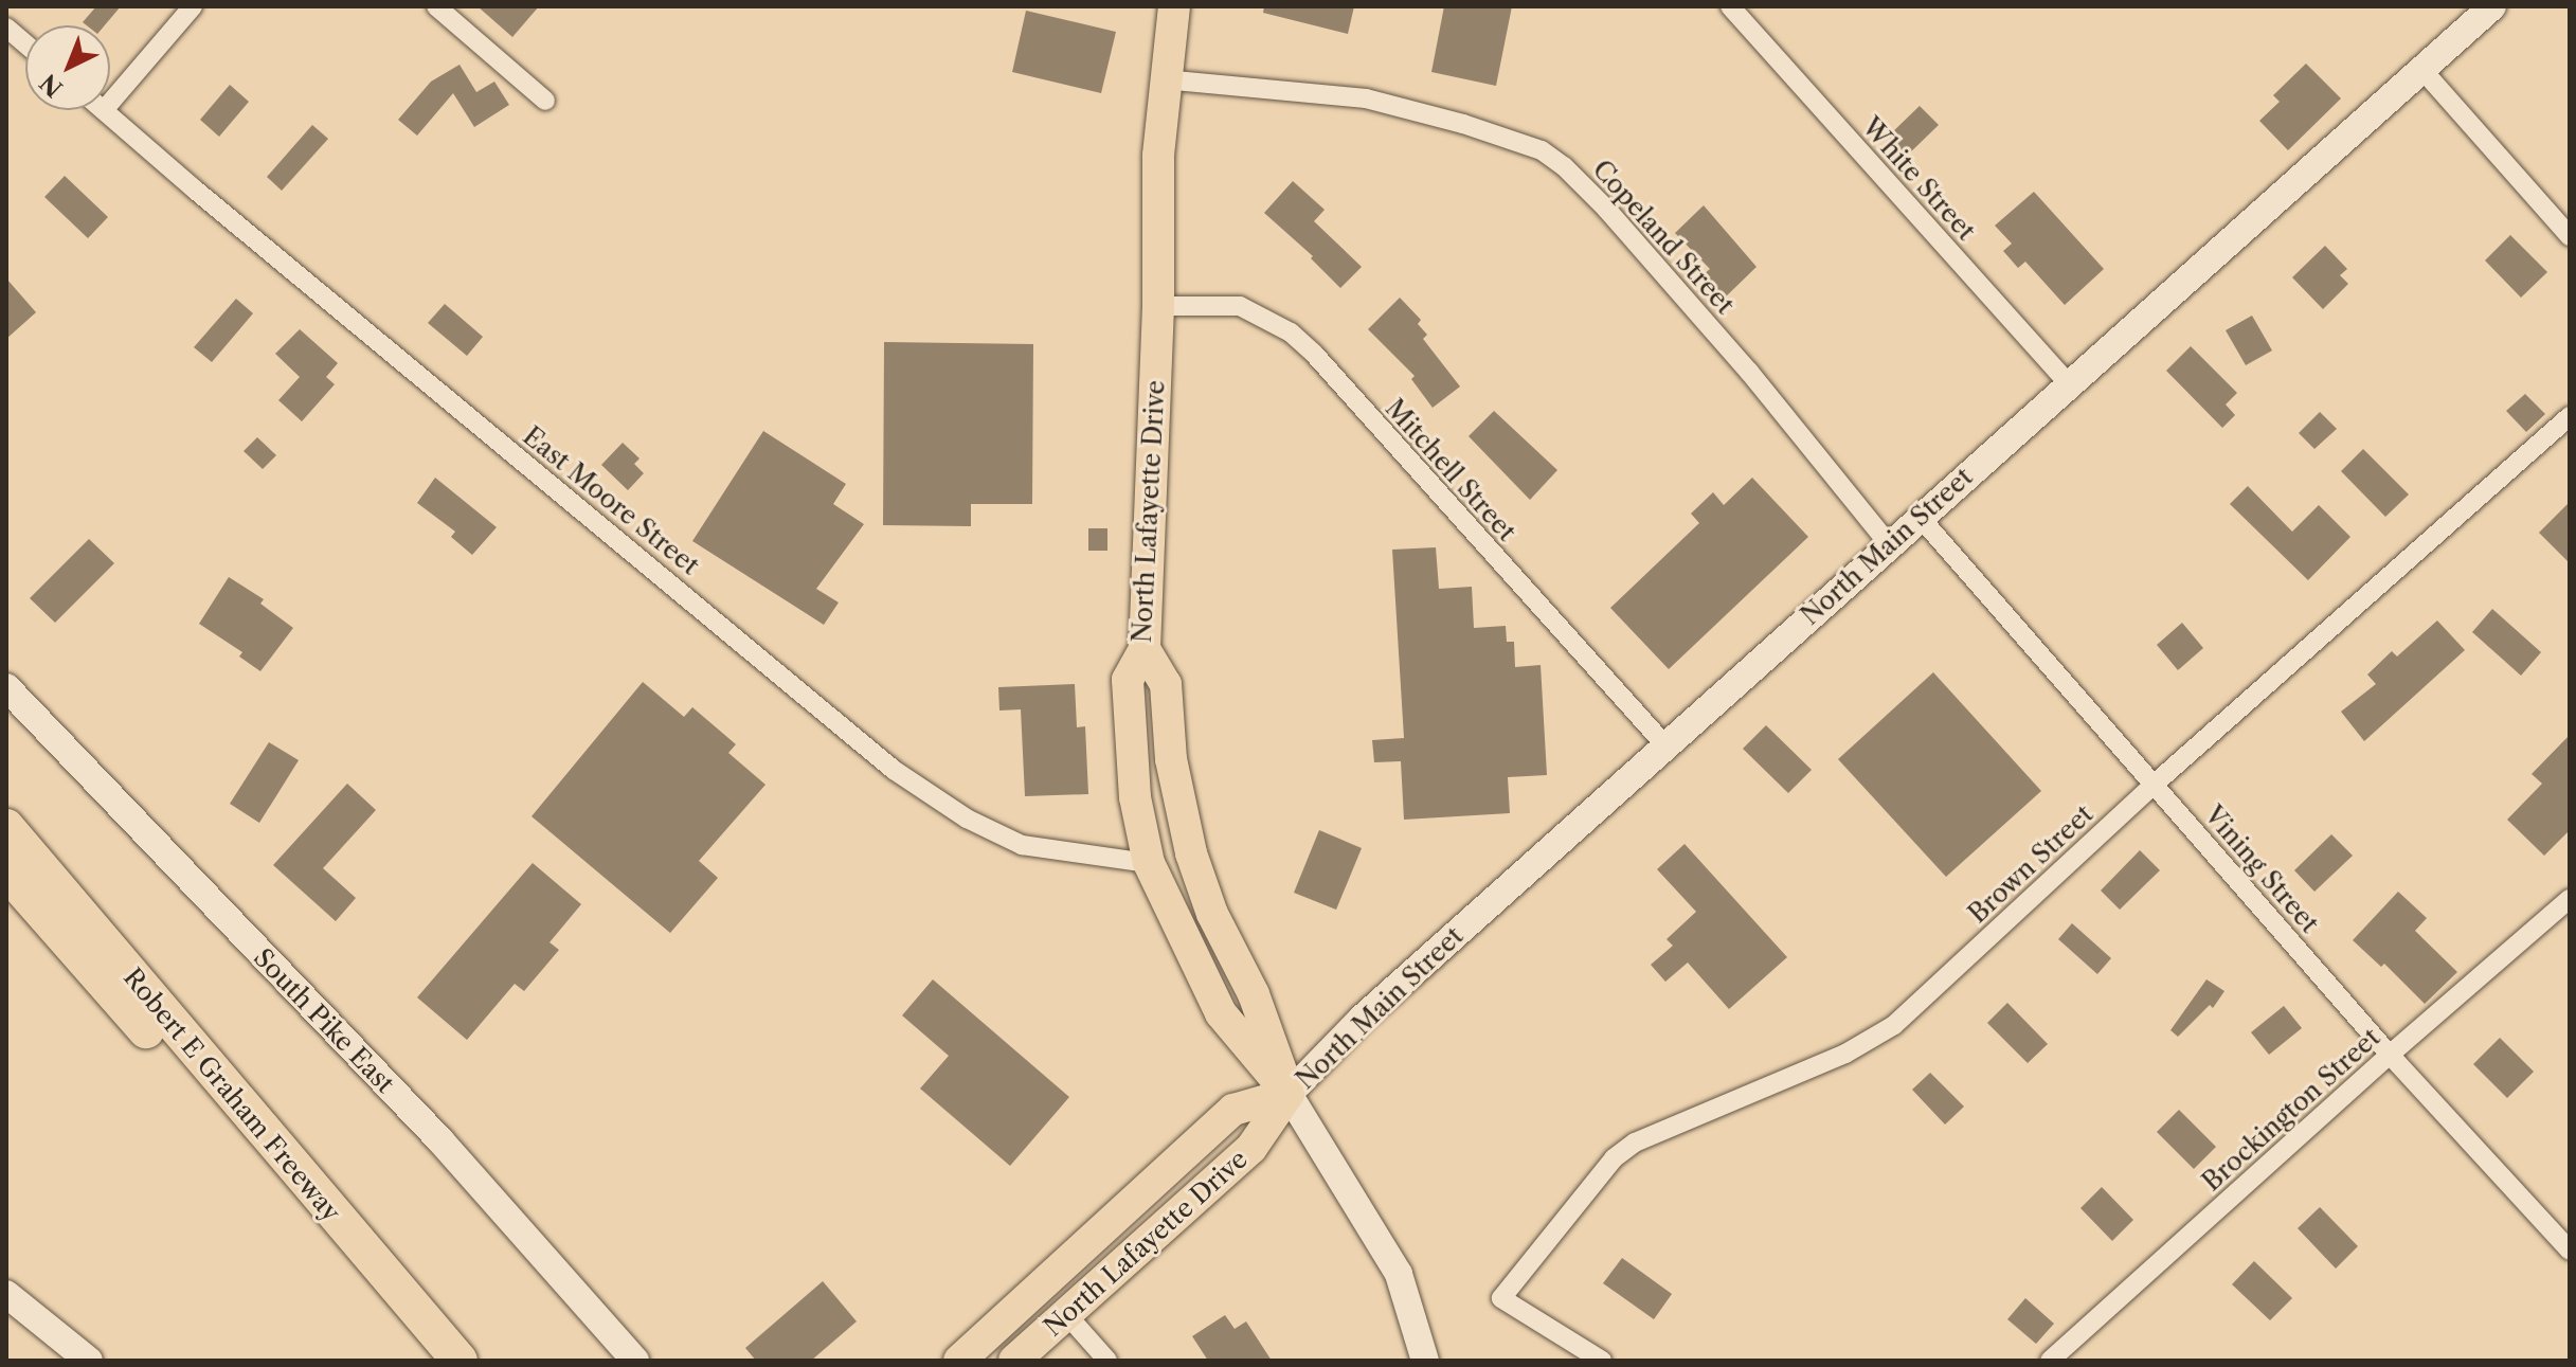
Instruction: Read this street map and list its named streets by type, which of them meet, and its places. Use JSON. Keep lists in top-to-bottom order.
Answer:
{
  "streets": {
    "highway": ["Robert E Graham Freeway"],
    "main road": ["North Lafayette Drive", "North Main Street", "South Pike East"],
    "street": [
      "White Street",
      "Copeland Street",
      "Mitchell Street",
      "East Moore Street",
      "Brown Street",
      "Vining Street",
      "Brockington Street"
    ]
  },
  "crossings": [
    ["White Street", "North Main Street"],
    ["Copeland Street", "North Lafayette Drive"],
    ["Copeland Street", "North Main Street"],
    ["Mitchell Street", "North Lafayette Drive"],
    ["Mitchell Street", "North Main Street"],
    ["East Moore Street", "North Lafayette Drive"],
    ["North Lafayette Drive", "North Main Street"],
    ["North Main Street", "Vining Street"],
    ["Brown Street", "Vining Street"],
    ["Vining Street", "Brockington Street"]
  ],
  "north": "bottom left"
}
